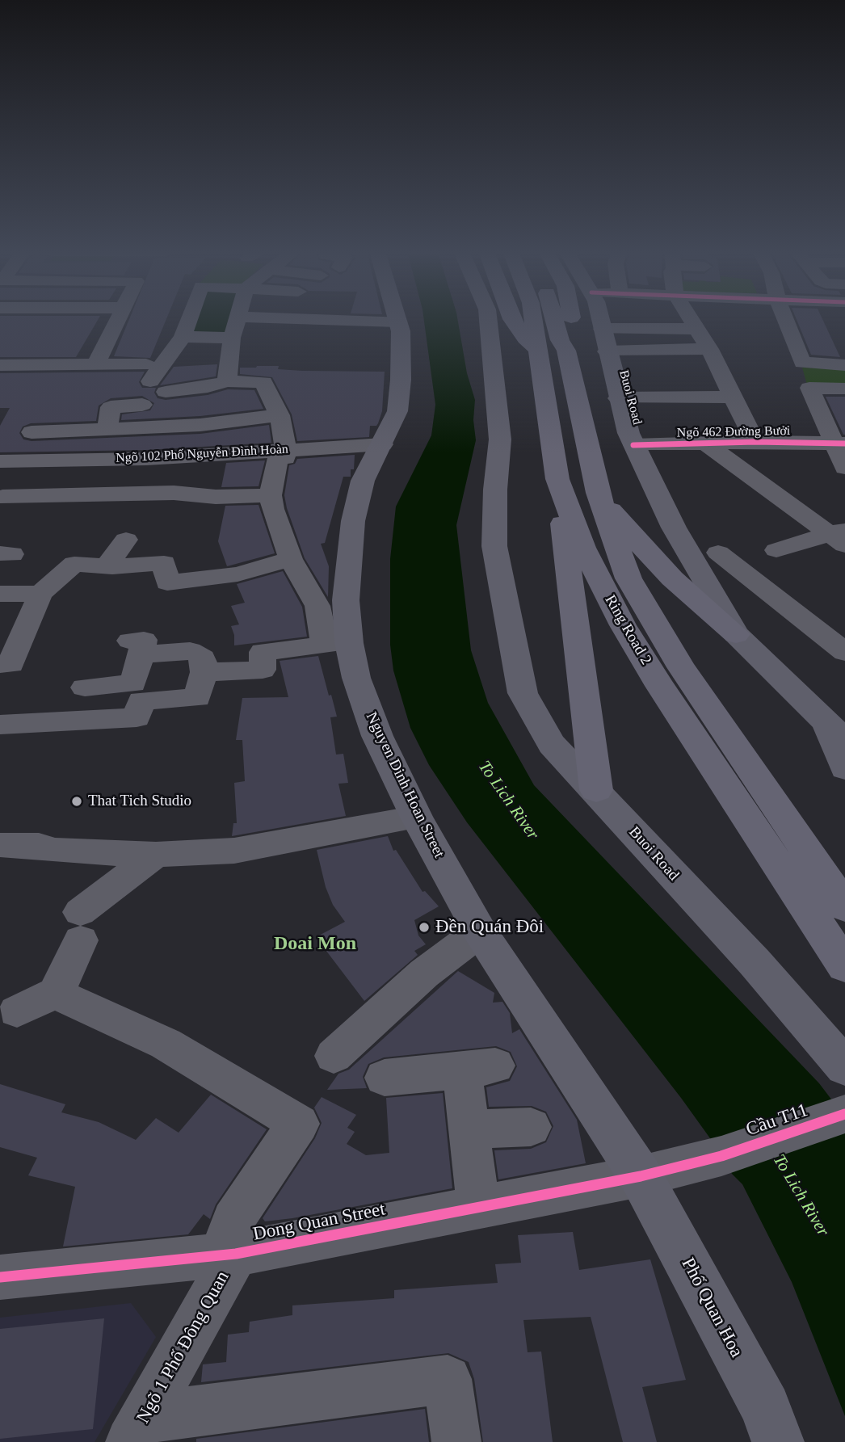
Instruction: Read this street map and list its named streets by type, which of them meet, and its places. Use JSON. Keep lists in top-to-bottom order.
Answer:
{
  "streets": {
    "highway": ["Ring Road 2"],
    "main road": ["Buoi Road", "Nguyen Dinh Hoan Street", "Phố Quan Hoa"],
    "street": [
      "Ngõ 462 Đường Bưởi",
      "Ngõ 102 Phố Nguyễn Đình Hoàn",
      "Cầu T11",
      "Dong Quan Street"
    ],
    "lane": ["Ngõ 1 Phố Đông Quan"]
  },
  "crossings": [
    ["Buoi Road", "Ngõ 462 Đường Bưởi"],
    ["Ngõ 102 Phố Nguyễn Đình Hoàn", "Nguyen Dinh Hoan Street"],
    ["Nguyen Dinh Hoan Street", "Cầu T11"],
    ["Nguyen Dinh Hoan Street", "Dong Quan Street"],
    ["Nguyen Dinh Hoan Street", "Phố Quan Hoa"],
    ["Cầu T11", "Dong Quan Street"],
    ["Cầu T11", "Phố Quan Hoa"],
    ["Dong Quan Street", "Phố Quan Hoa"],
    ["Dong Quan Street", "Ngõ 1 Phố Đông Quan"]
  ],
  "districts": ["Doai Mon"],
  "water": ["To Lich River"],
  "places": ["That Tich Studio", "Đền Quán Đôi"]
}
